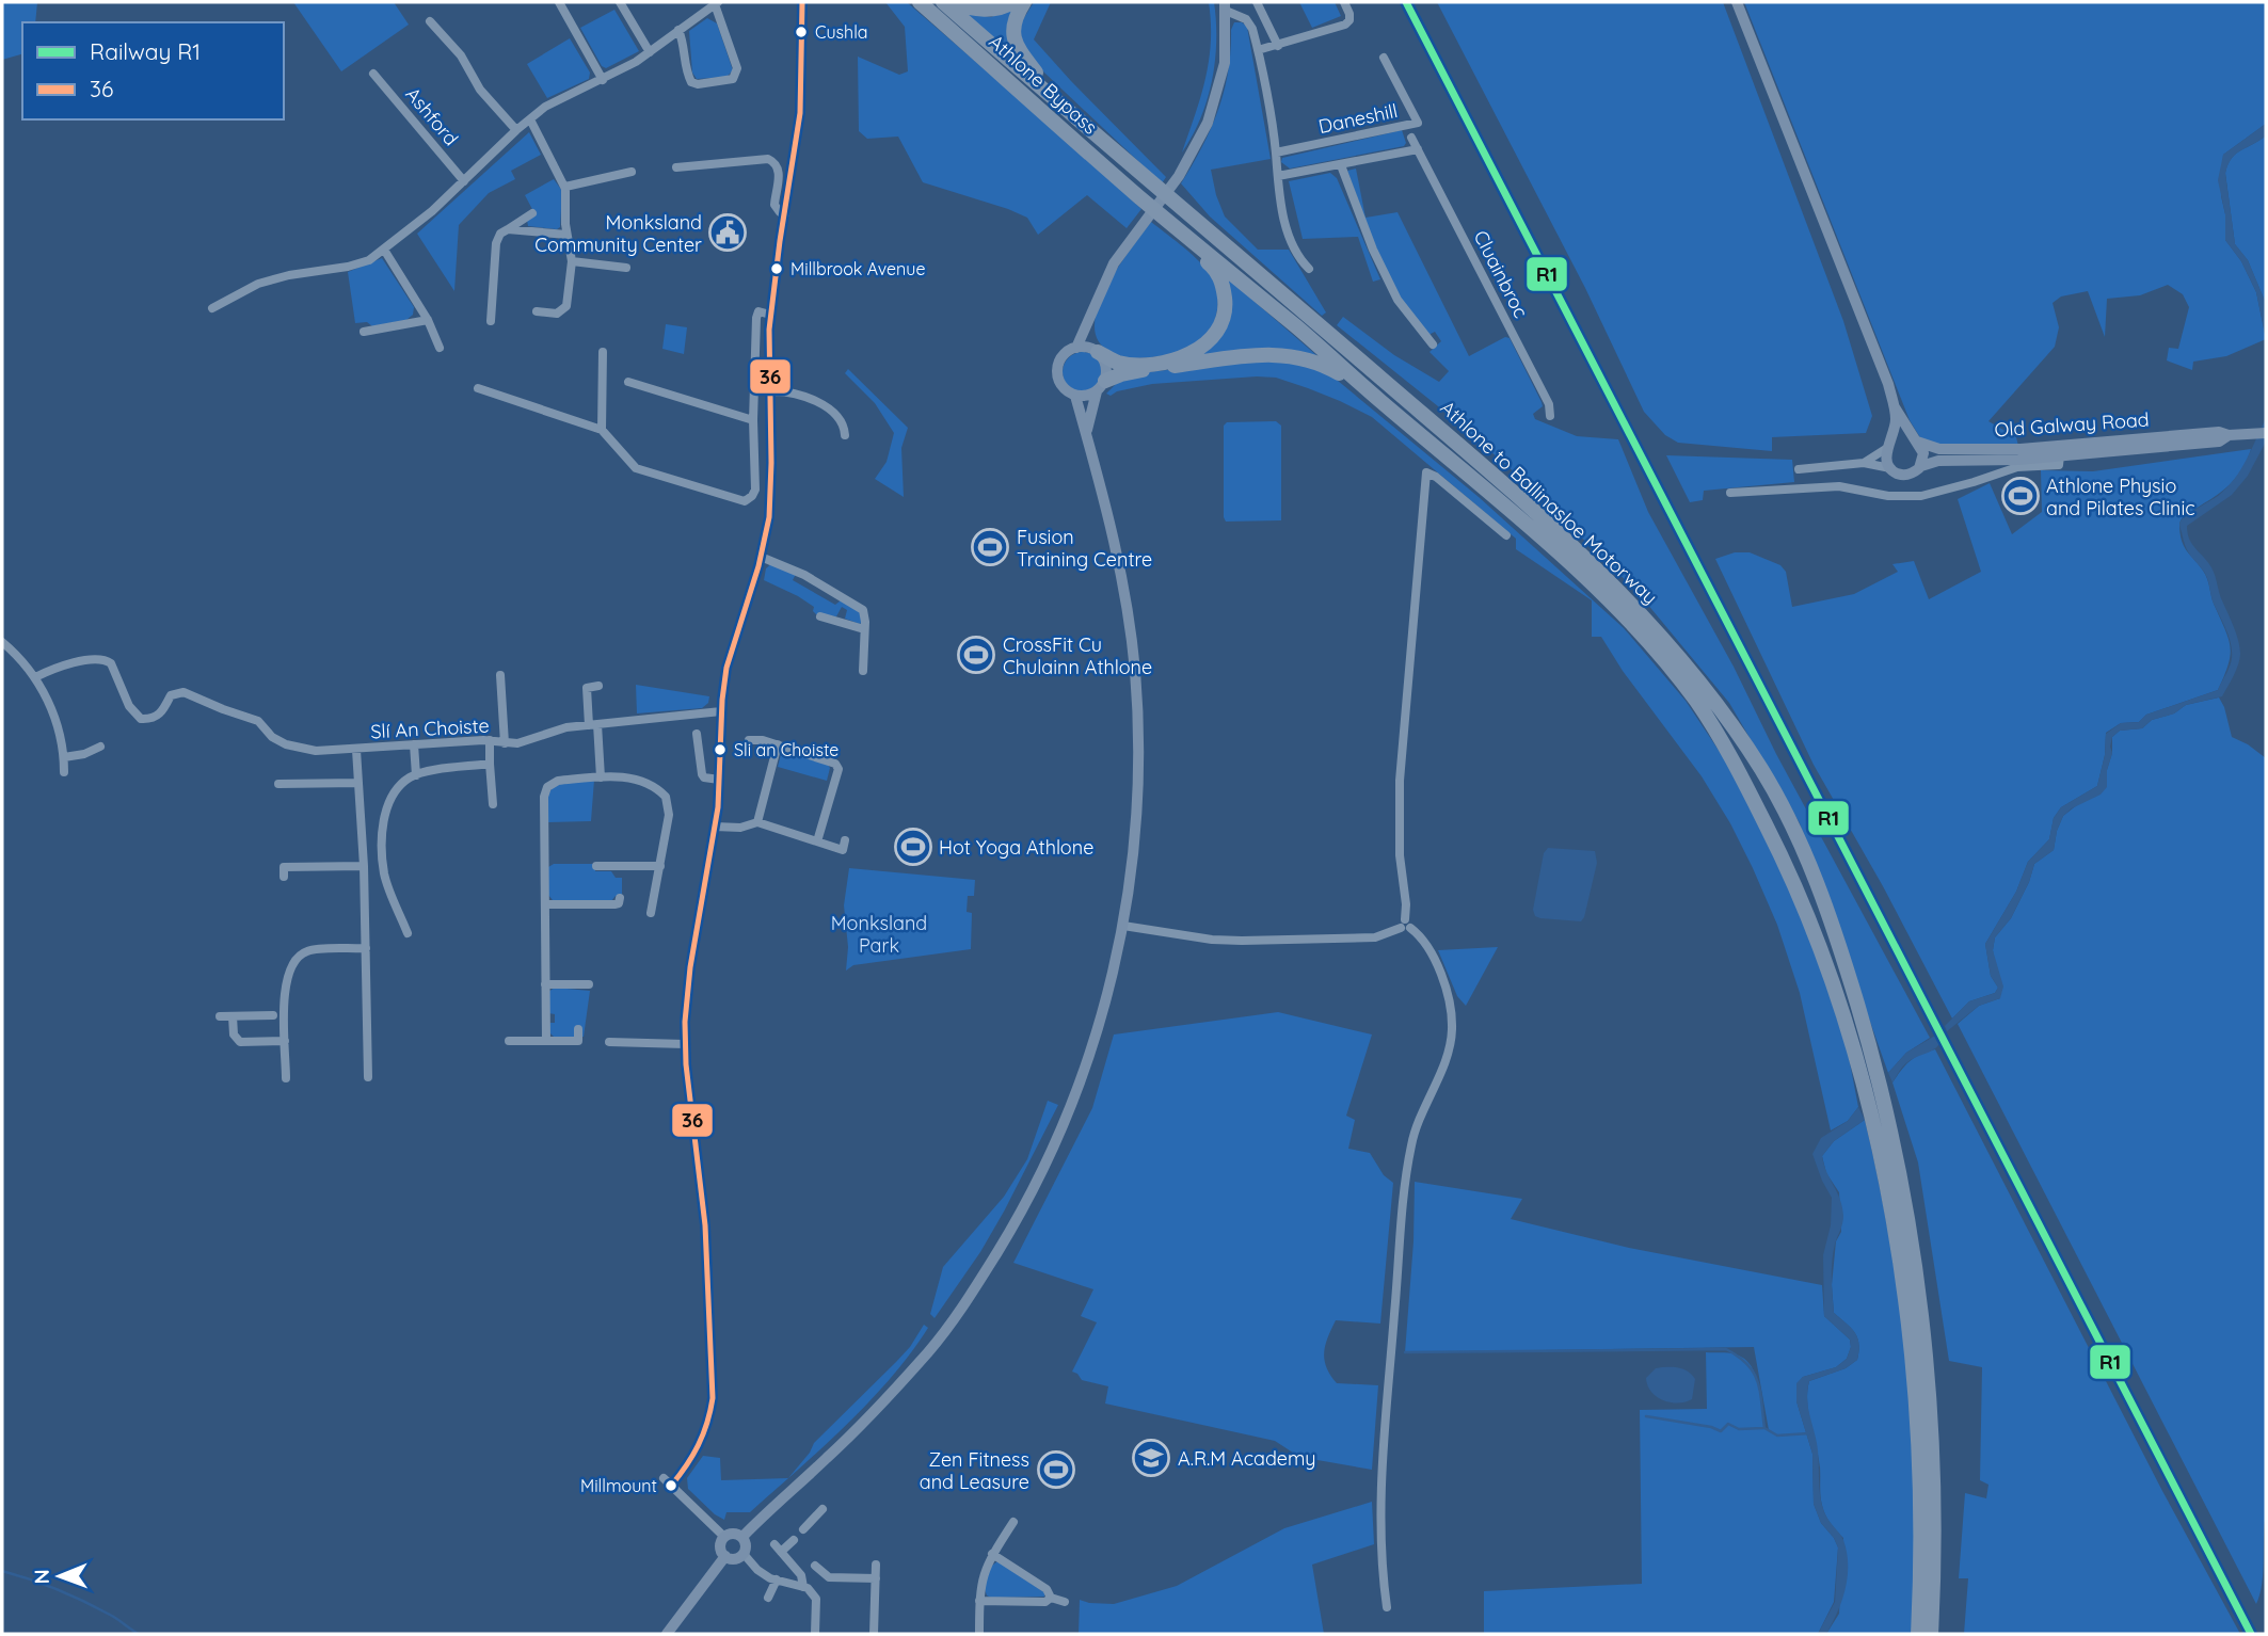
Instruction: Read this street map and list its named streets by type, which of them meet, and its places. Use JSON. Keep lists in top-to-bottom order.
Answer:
{
  "streets": {
    "highway": ["Athlone Bypass", "Athlone to Ballinasloe Motorway"],
    "main road": ["Old Galway Road"],
    "street": [
      "Ashford",
      "Daneshill",
      "Cluainbroc",
      "Slí An Choiste"
    ]
  },
  "crossings": [
    ["Athlone Bypass", "Athlone to Ballinasloe Motorway"]
  ],
  "parks": ["Monksland Park"],
  "places": {
    "other": [
      "Cushla",
      "Millbrook Avenue",
      "Sli an Choiste",
      "Millmount"
    ],
    "public building": ["Monksland Community Center"],
    "sports": [
      "Athlone Physio and Pilates Clinic",
      "Fusion Training Centre",
      "CrossFit Cu Chulainn Athlone",
      "Hot Yoga Athlone",
      "Zen Fitness and Leasure"
    ],
    "school or university": ["A.R.M Academy"]
  },
  "lines": ["rail line R1", "transit line 36"],
  "legend": ["Railway R1", "36"],
  "north": "left"
}
